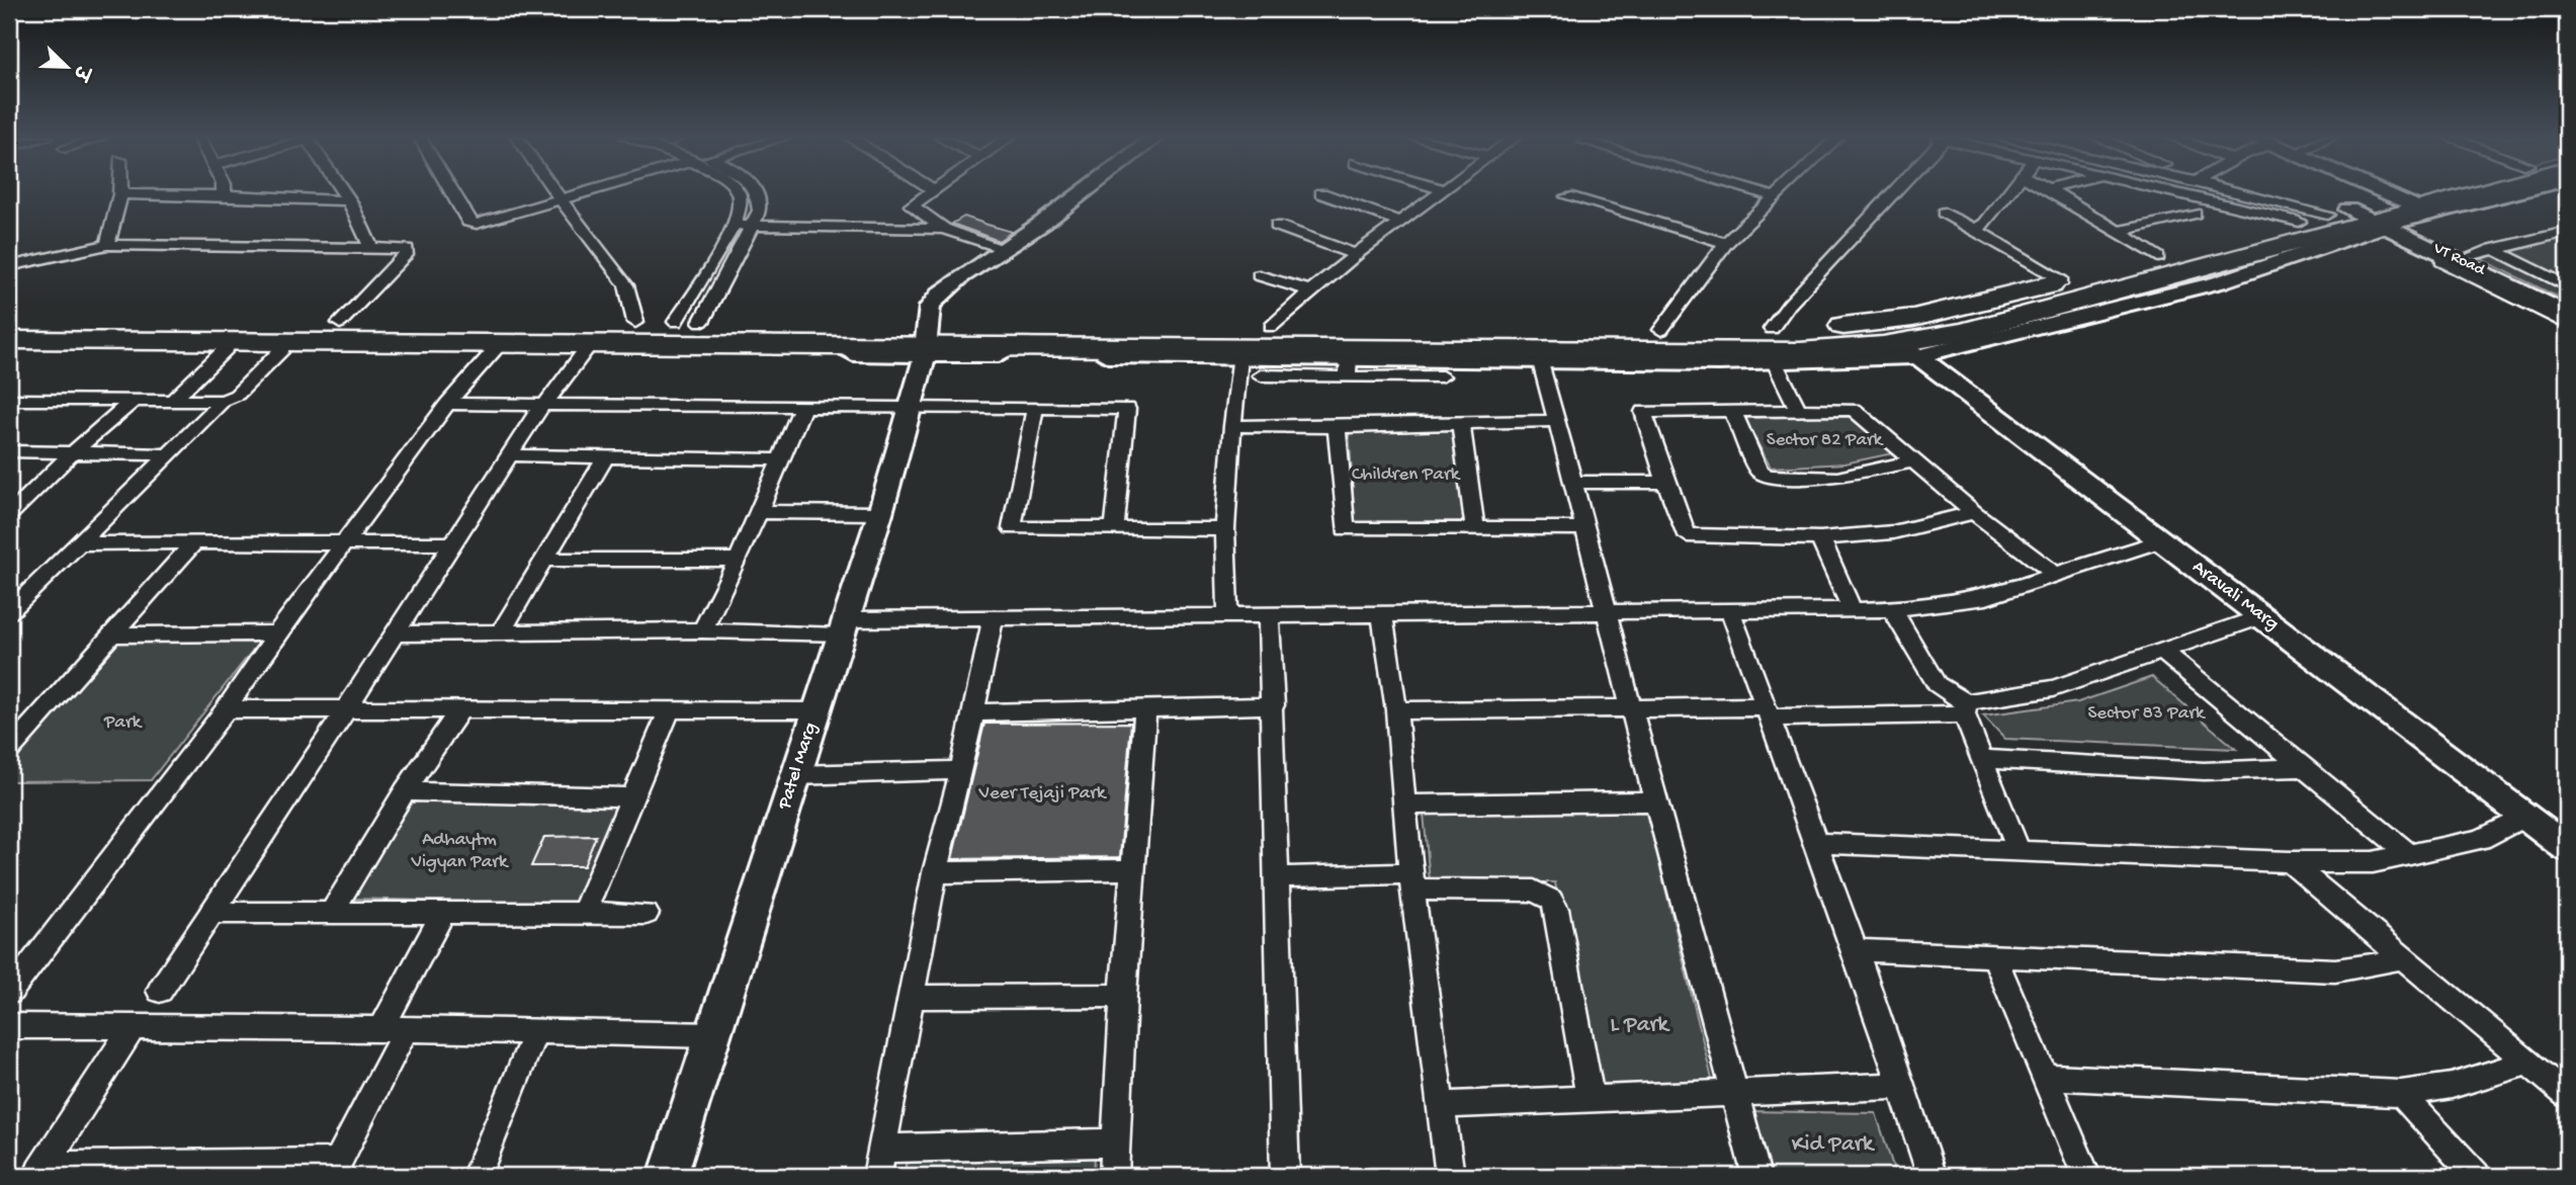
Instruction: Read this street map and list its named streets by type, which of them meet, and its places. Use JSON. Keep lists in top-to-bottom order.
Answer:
{
  "streets": {
    "street": ["VT Road", "Aravali Marg", "Patel Marg"]
  },
  "parks": [
    "Sector 82 Park",
    "Children Park",
    "Sector 83 Park",
    "Park",
    "Veer Tejaji Park",
    "Adhaytm Vigyan Park",
    "L Park",
    "Kid Park"
  ],
  "north": "bottom right"
}
